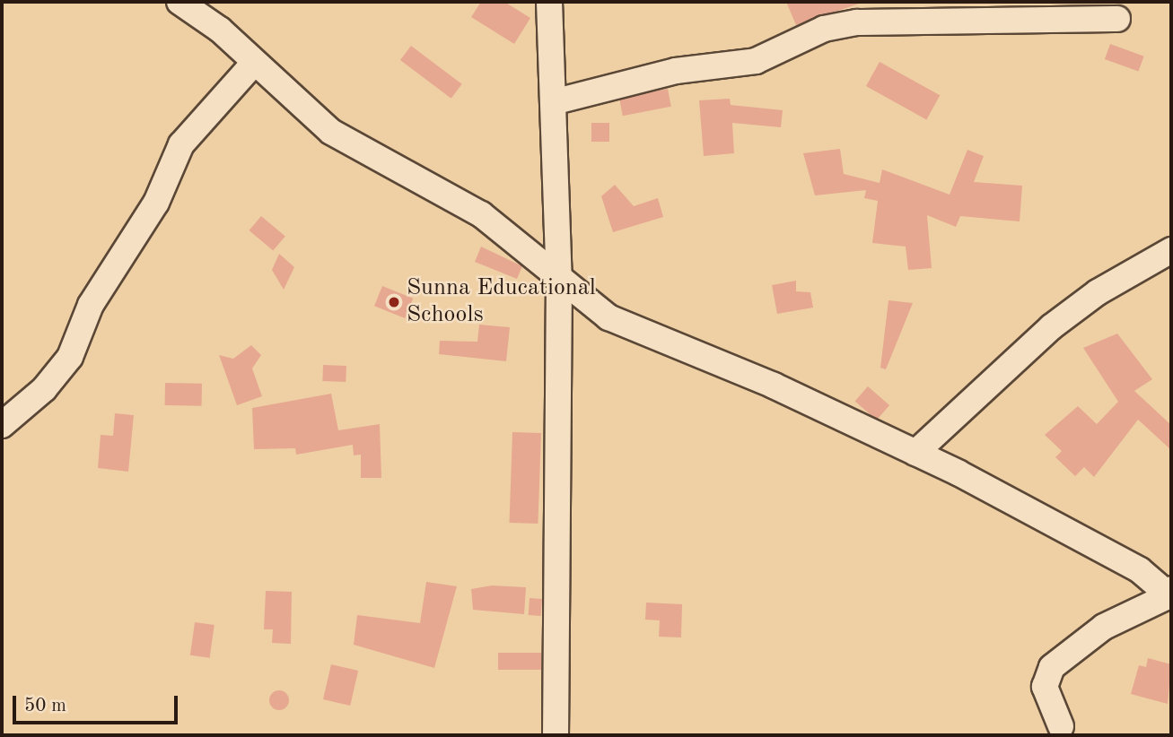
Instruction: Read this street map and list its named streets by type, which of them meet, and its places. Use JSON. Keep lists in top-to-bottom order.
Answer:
{
  "places": ["Sunna Educational Schools"],
  "scale_bar": "50 m"
}
